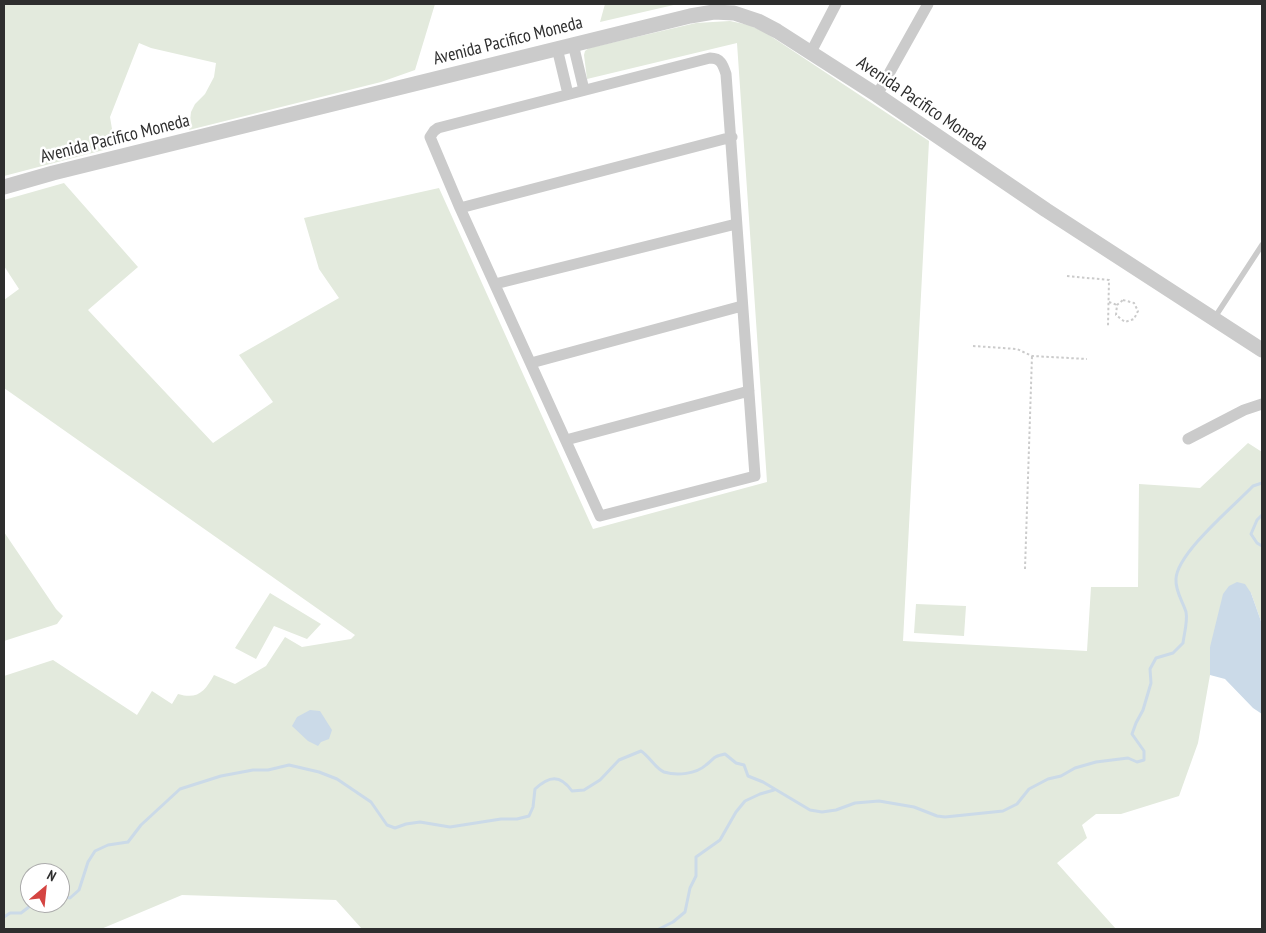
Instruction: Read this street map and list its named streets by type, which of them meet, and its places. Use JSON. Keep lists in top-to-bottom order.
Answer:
{
  "streets": {
    "street": ["Avenida Pacifico Moneda"]
  },
  "north": "top right"
}
